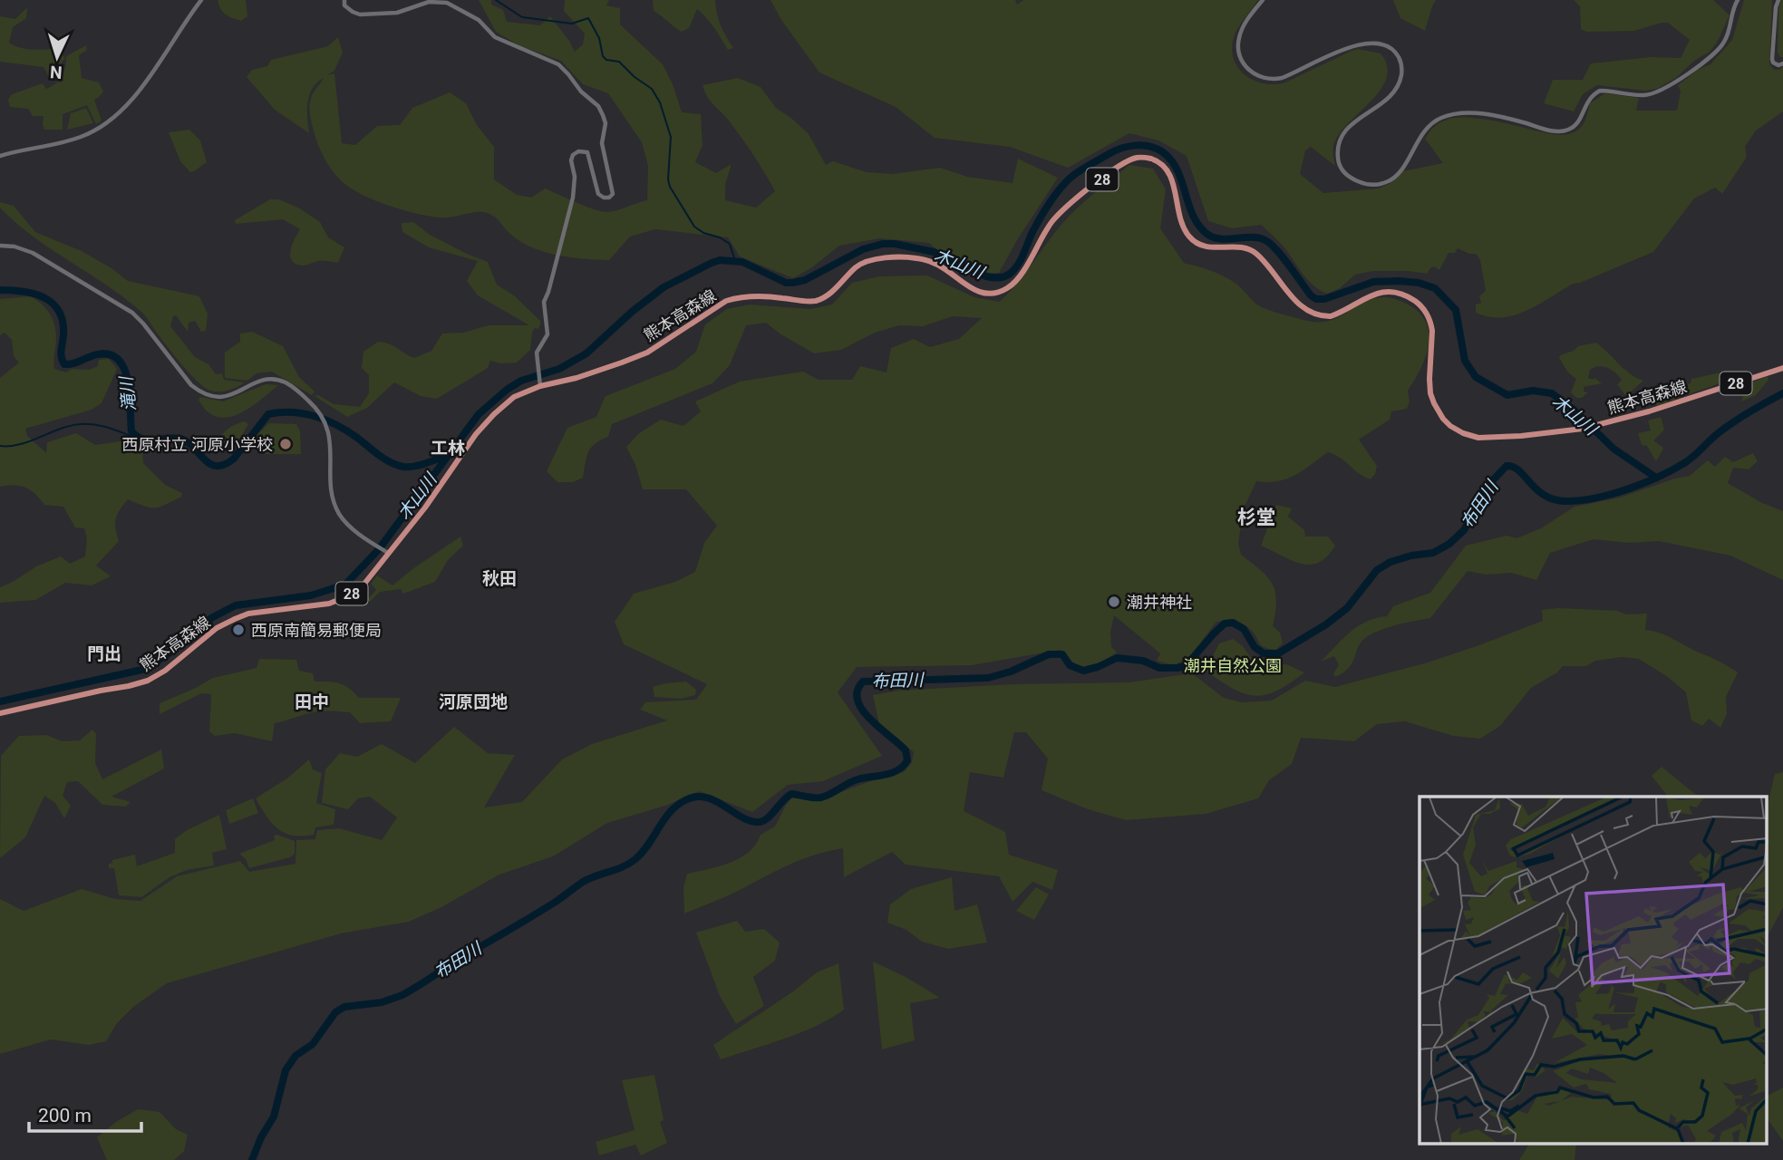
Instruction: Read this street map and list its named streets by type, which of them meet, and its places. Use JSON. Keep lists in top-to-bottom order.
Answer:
{
  "streets": {
    "main road": ["28", "熊本高森線"]
  },
  "districts": [
    "工林",
    "杉堂",
    "秋田",
    "門出",
    "田中",
    "河原団地"
  ],
  "water": ["木山川", "滝川", "布田川"],
  "parks": ["潮井自然公園"],
  "places": ["西原村立 河原小学校", "潮井神社", "西原南簡易郵便局"],
  "scale_bar": "200 m",
  "north": "bottom"
}
